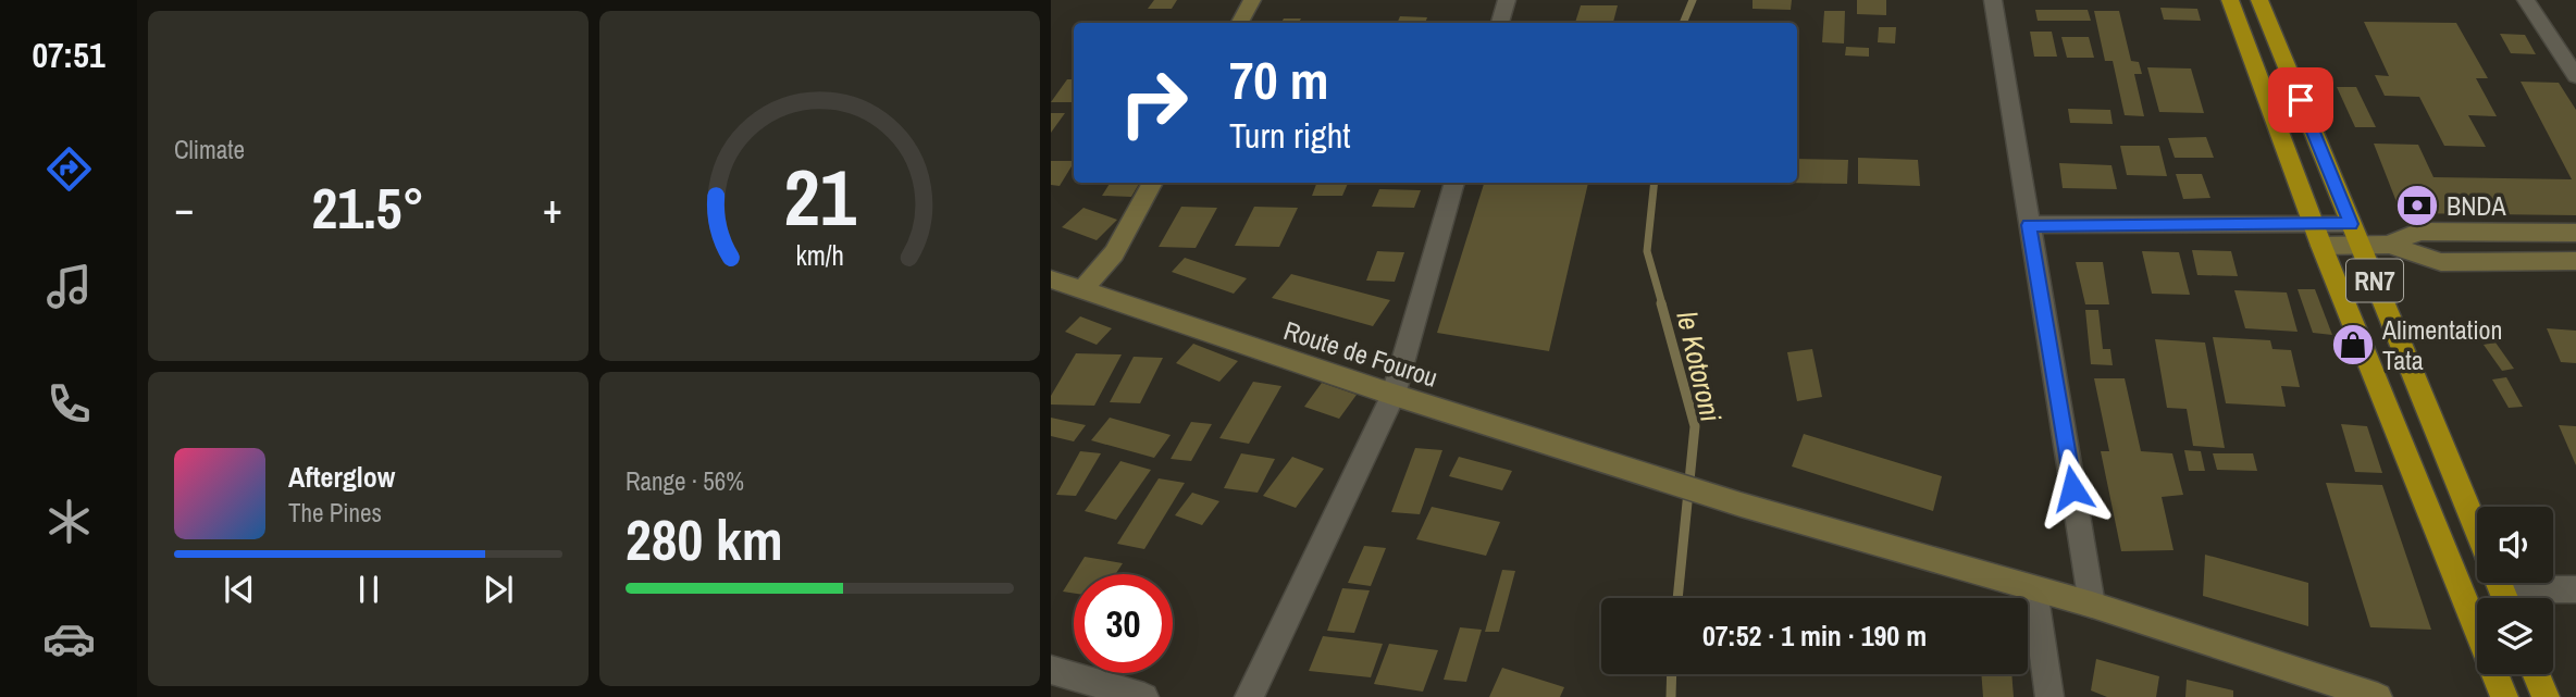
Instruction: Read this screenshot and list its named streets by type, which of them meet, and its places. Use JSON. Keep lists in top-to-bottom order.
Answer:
{
  "streets": {
    "highway": ["RN7"],
    "main road": ["Route de Fourou"]
  },
  "water": ["le Kotoroni"],
  "places": {
    "bank": ["BNDA"],
    "shop": ["Alimentation Tata"]
  },
  "page": {
    "tabs": "07:51",
    "tile": [
      "Climate",
      ["Range · 56%", "280 km"]
    ],
    "turn": ["70 m", "Turn right"],
    "heat": ["−", "21.5°", "+"],
    "song": ["Afterglow", "The Pines"],
    "limit": "30",
    "trip": "07:52 · 1 min · 190 m",
    "gauge": ["21", "km/h"]
  }
}
